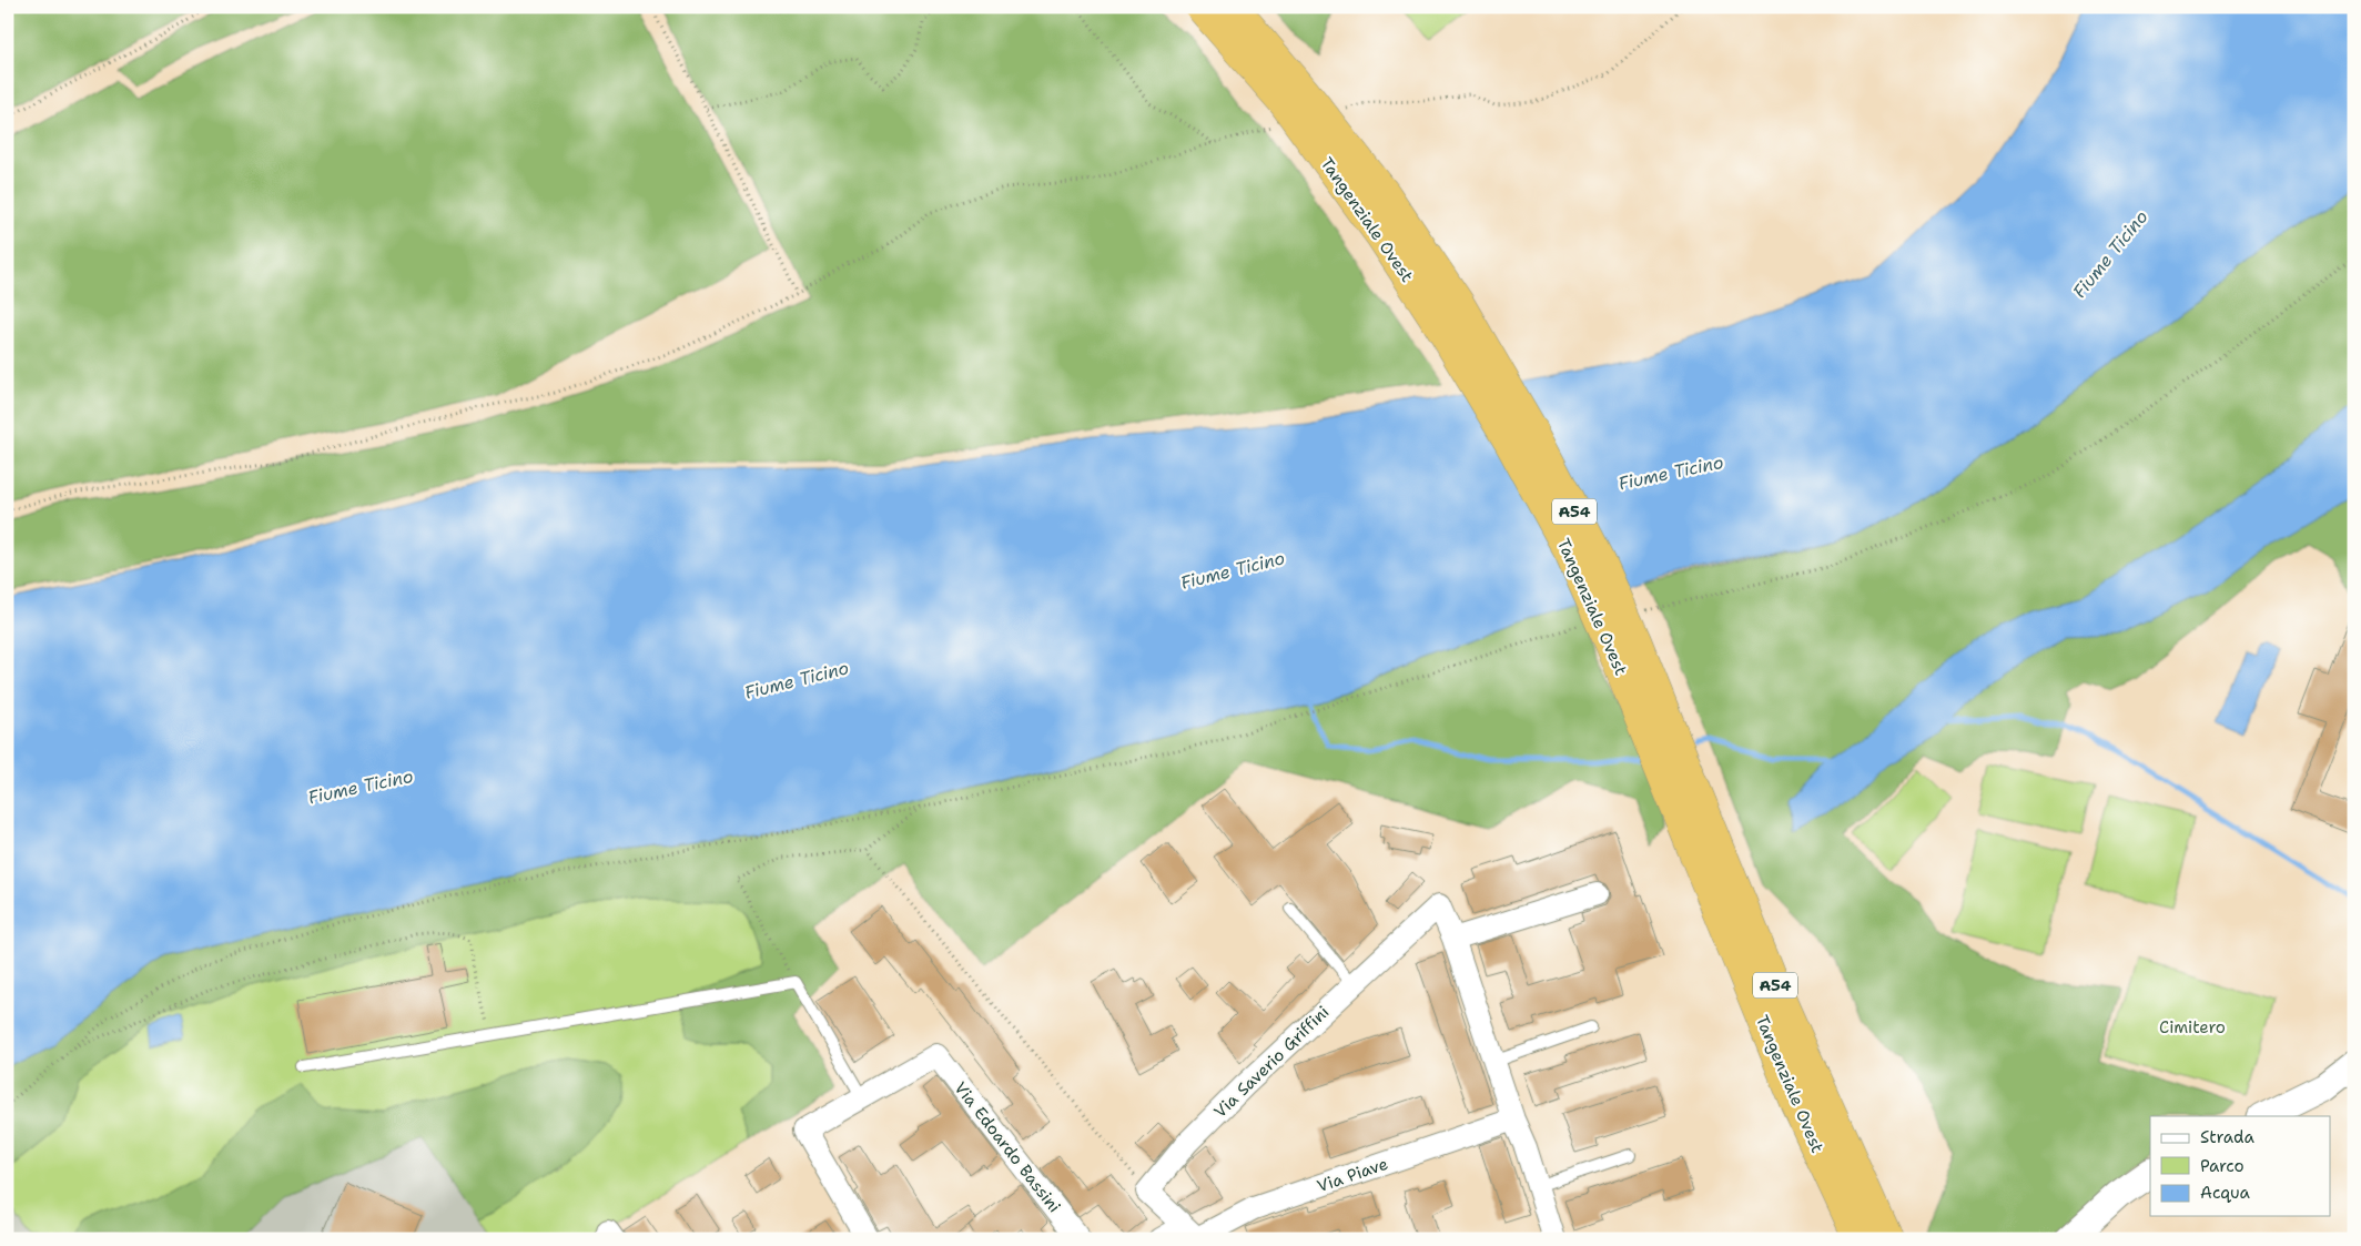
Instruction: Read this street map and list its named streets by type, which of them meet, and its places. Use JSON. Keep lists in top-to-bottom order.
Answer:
{
  "streets": {
    "highway": ["Tangenziale Ovest", "A54"],
    "street": ["Via Saverio Griffini", "Via Edoardo Bassini", "Via Piave"]
  },
  "water": ["Fiume Ticino"],
  "parks": ["Cimitero"],
  "legend": ["Strada", "Parco", "Acqua"]
}
